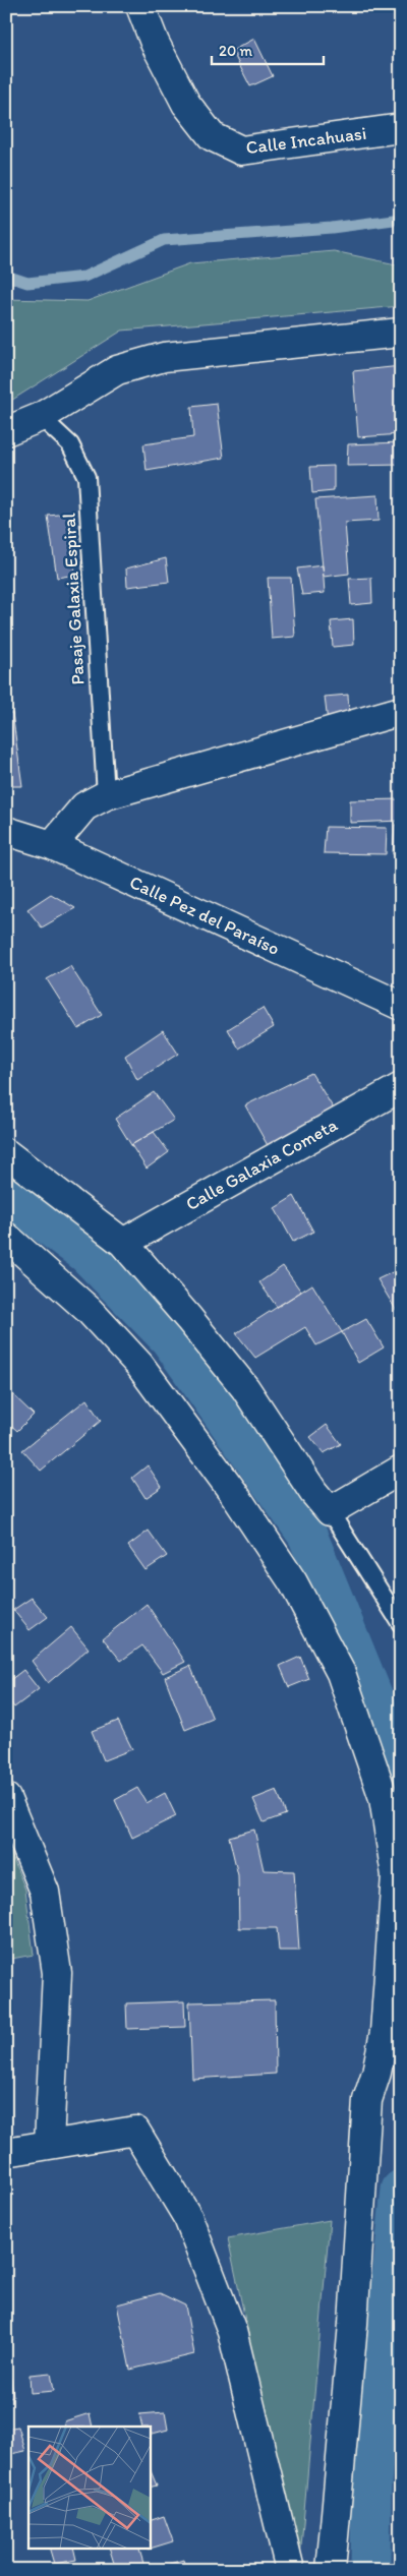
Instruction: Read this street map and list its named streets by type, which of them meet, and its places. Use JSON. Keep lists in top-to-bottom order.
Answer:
{
  "streets": {
    "street": ["Calle Incahuasi", "Calle Pez del Paraíso", "Calle Galaxia Cometa"],
    "lane": ["Pasaje Galaxia Espiral"]
  },
  "scale_bar": "20 m"
}
